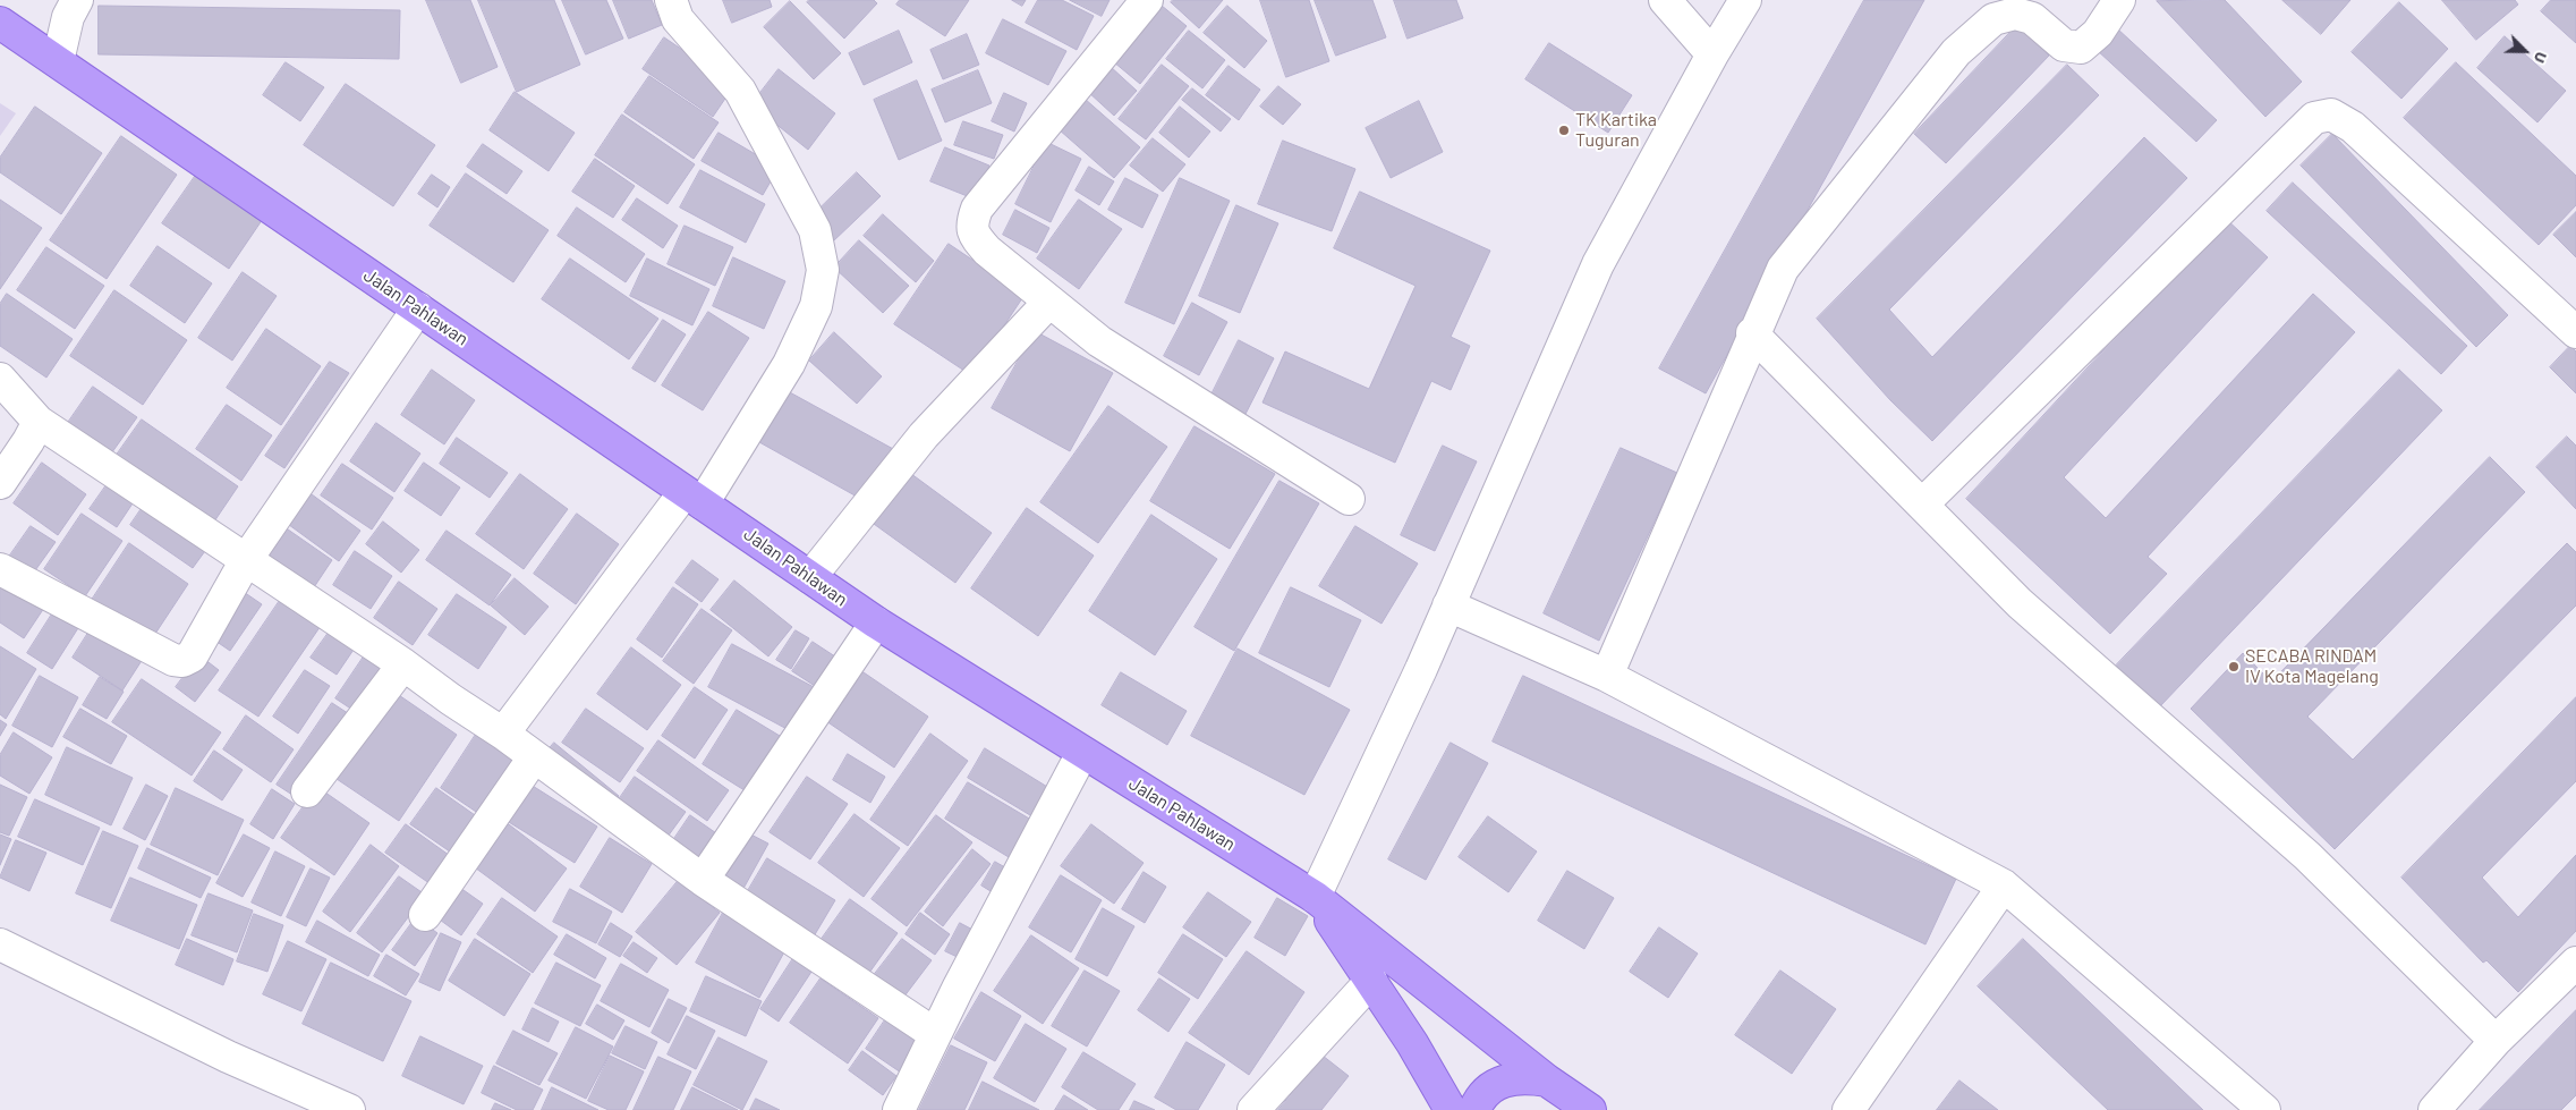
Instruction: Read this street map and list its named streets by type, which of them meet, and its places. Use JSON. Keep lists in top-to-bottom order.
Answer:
{
  "streets": {
    "main road": ["Jalan Pahlawan"]
  },
  "places": ["TK Kartika Tuguran", "SECABA RINDAM IV Kota Magelang"],
  "north": "bottom right"
}
